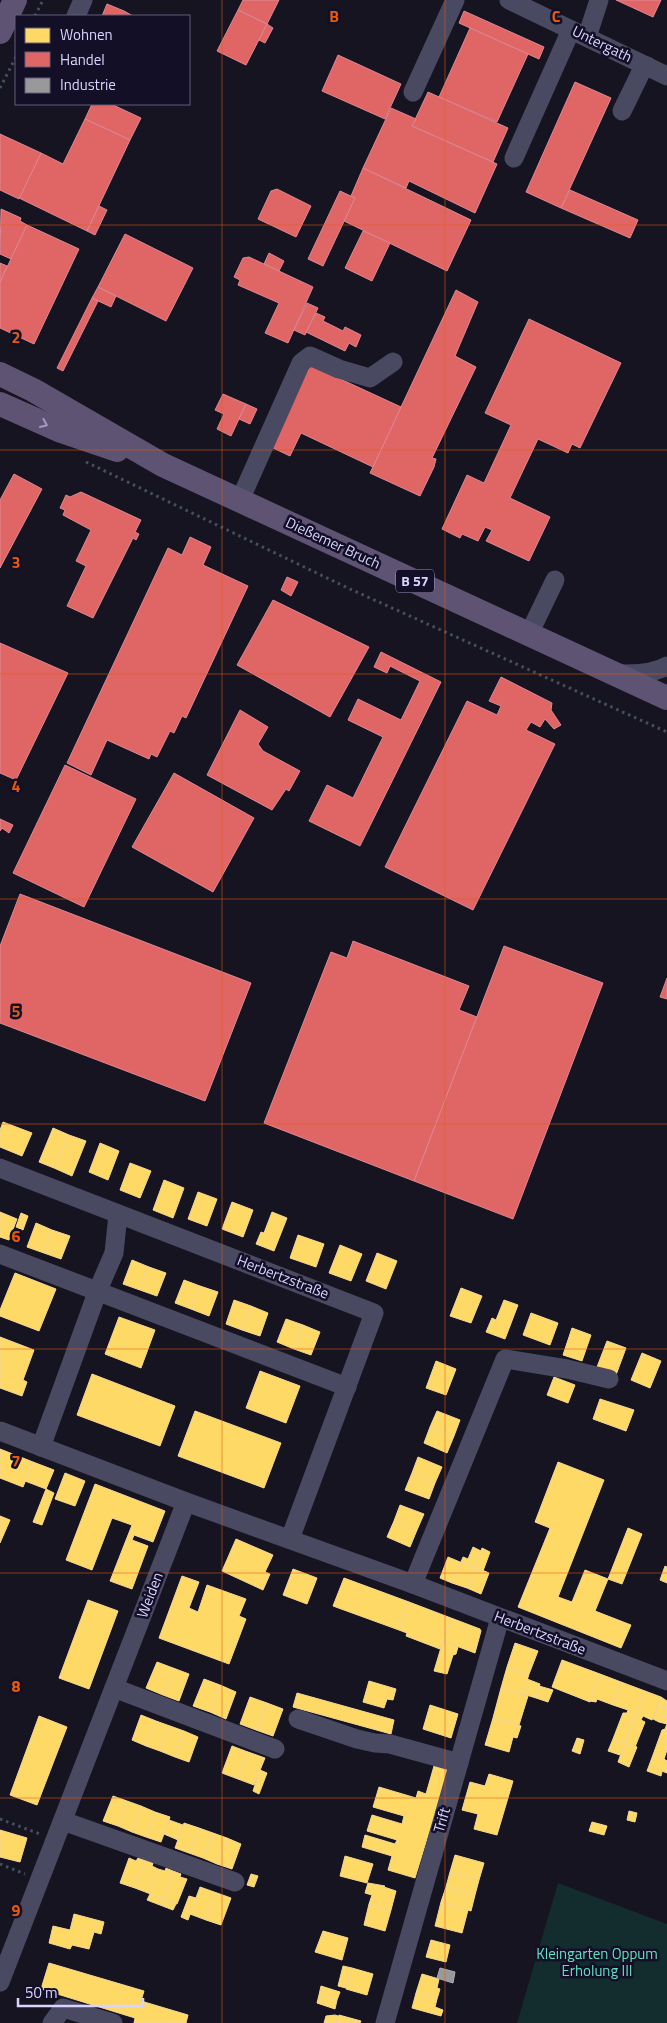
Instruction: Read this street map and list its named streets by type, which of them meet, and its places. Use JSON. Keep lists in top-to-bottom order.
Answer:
{
  "streets": {
    "main road": ["Dießemer Bruch", "B 57"],
    "street": [
      "Untergath",
      "Herbertzstraße",
      "Weiden",
      "Trift"
    ]
  },
  "crossings": [
    ["Herbertzstraße", "Weiden"],
    ["Herbertzstraße", "Trift"]
  ],
  "parks": ["Kleingarten Oppum Erholung III"],
  "legend": ["Wohnen", "Handel", "Industrie"],
  "scale_bar": "50 m",
  "grid": {
    "columns": ["B", "C"],
    "rows": [
      "2",
      "3",
      "4",
      "5",
      "6",
      "7",
      "8",
      "9"
    ]
  }
}
